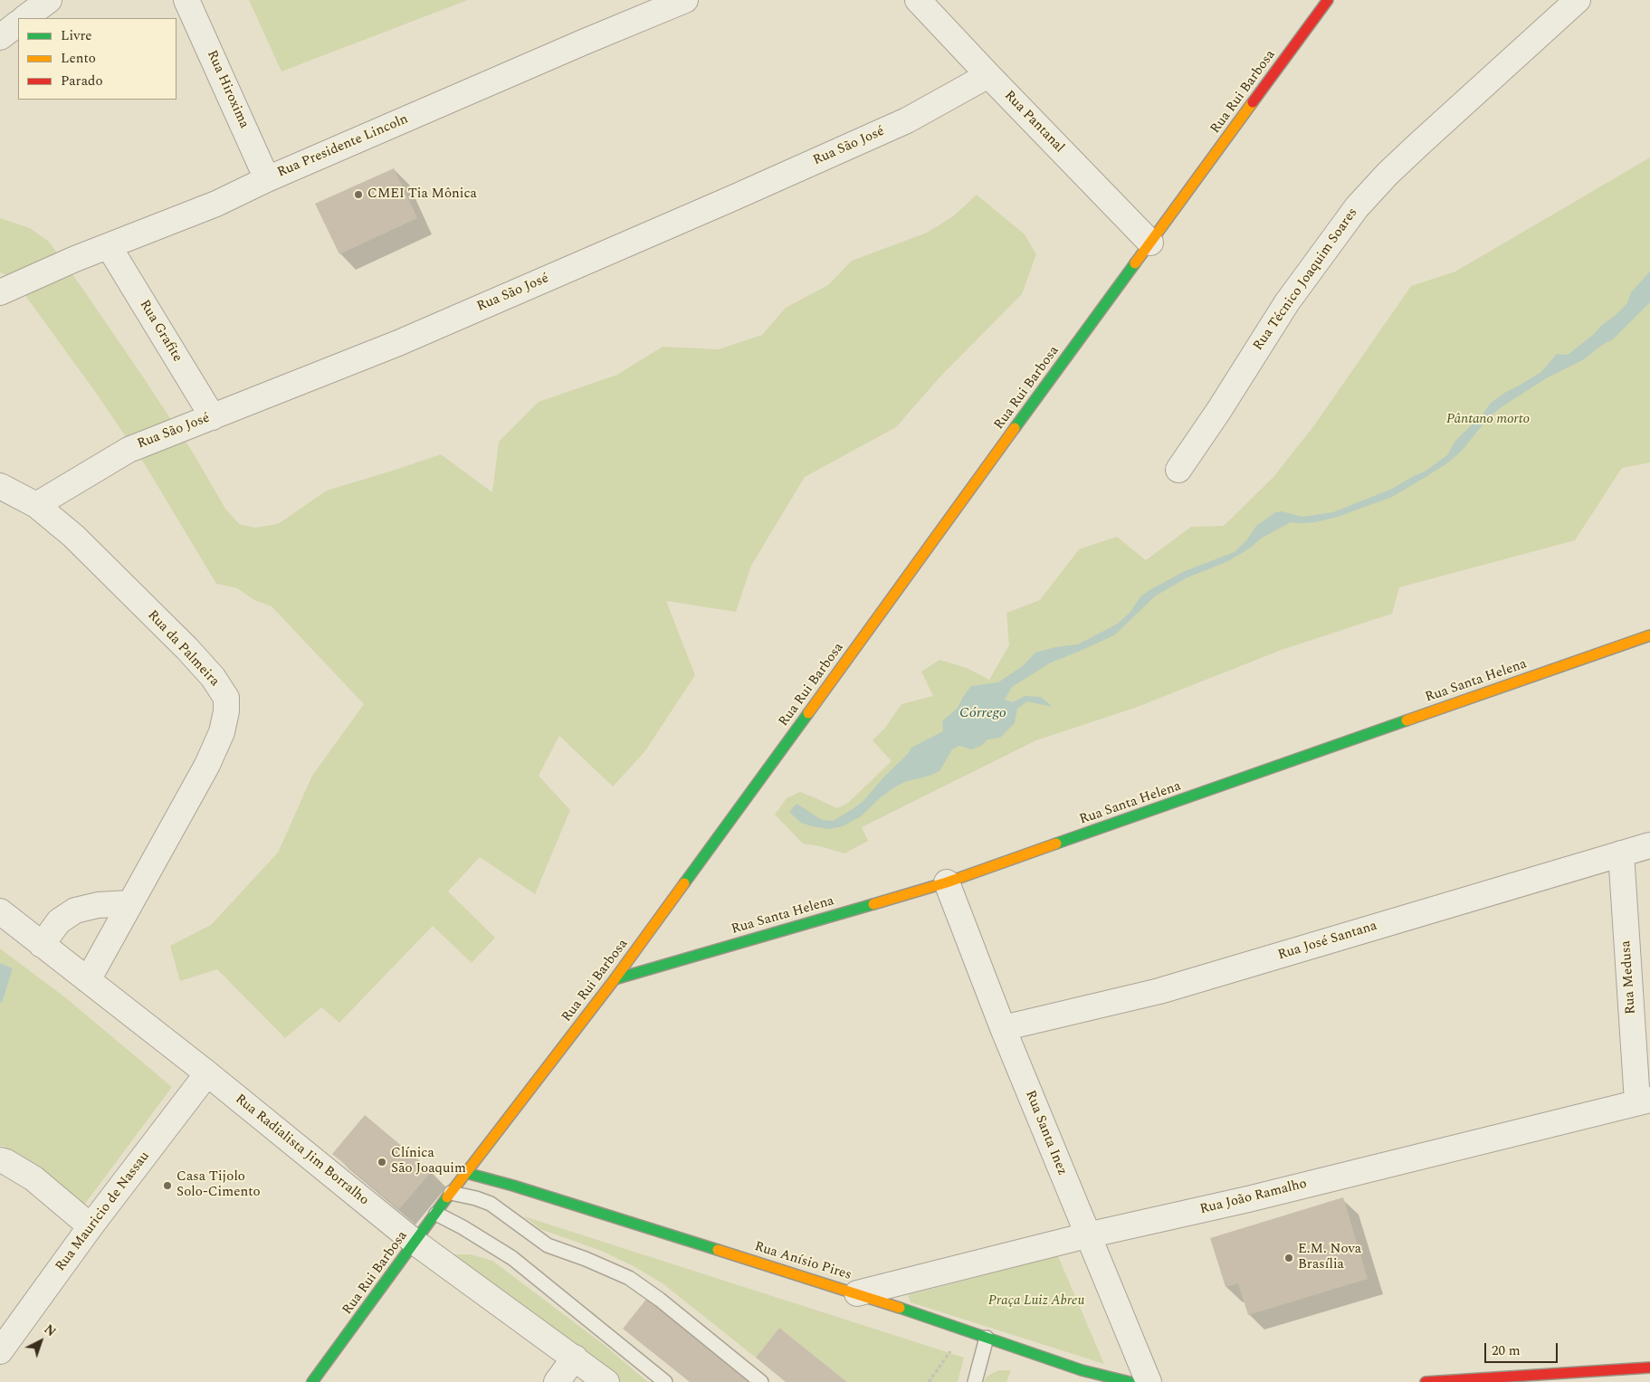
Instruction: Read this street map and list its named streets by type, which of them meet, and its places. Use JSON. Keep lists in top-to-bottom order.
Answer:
{
  "streets": {
    "street": [
      "Rua Hiroxima",
      "Rua Rui Barbosa",
      "Rua Pantanal",
      "Rua Presidente Lincoln",
      "Rua São José",
      "Rua Técnico Joaquim Soares",
      "Rua Grafite",
      "Rua da Palmeira",
      "Rua Santa Helena",
      "Rua José Santana",
      "Rua Medusa",
      "Rua Santa Inez",
      "Rua Radialista Jim Borralho",
      "Rua João Ramalho",
      "Rua Mauricio de Nassau",
      "Rua Anísio Pires"
    ]
  },
  "crossings": [
    ["Rua Hiroxima", "Rua Presidente Lincoln"],
    ["Rua Rui Barbosa", "Rua Pantanal"],
    ["Rua Rui Barbosa", "Rua Santa Helena"],
    ["Rua Rui Barbosa", "Rua Radialista Jim Borralho"],
    ["Rua Rui Barbosa", "Rua Anísio Pires"],
    ["Rua Pantanal", "Rua São José"],
    ["Rua Presidente Lincoln", "Rua Grafite"],
    ["Rua São José", "Rua Grafite"],
    ["Rua São José", "Rua da Palmeira"],
    ["Rua da Palmeira", "Rua Radialista Jim Borralho"],
    ["Rua Santa Helena", "Rua Santa Inez"],
    ["Rua José Santana", "Rua Medusa"],
    ["Rua José Santana", "Rua Santa Inez"],
    ["Rua Medusa", "Rua João Ramalho"],
    ["Rua Santa Inez", "Rua João Ramalho"],
    ["Rua Radialista Jim Borralho", "Rua Mauricio de Nassau"],
    ["Rua João Ramalho", "Rua Anísio Pires"]
  ],
  "water": ["Córrego"],
  "parks": ["Pântano morto", "Praça Luiz Abreu"],
  "places": [
    "CMEI Tia Mônica",
    "Clínica São Joaquim",
    "Casa Tijolo Solo-Cimento",
    "E.M. Nova Brasília"
  ],
  "legend": ["Livre", "Lento", "Parado"],
  "scale_bar": "20 m",
  "north": "top right"
}
